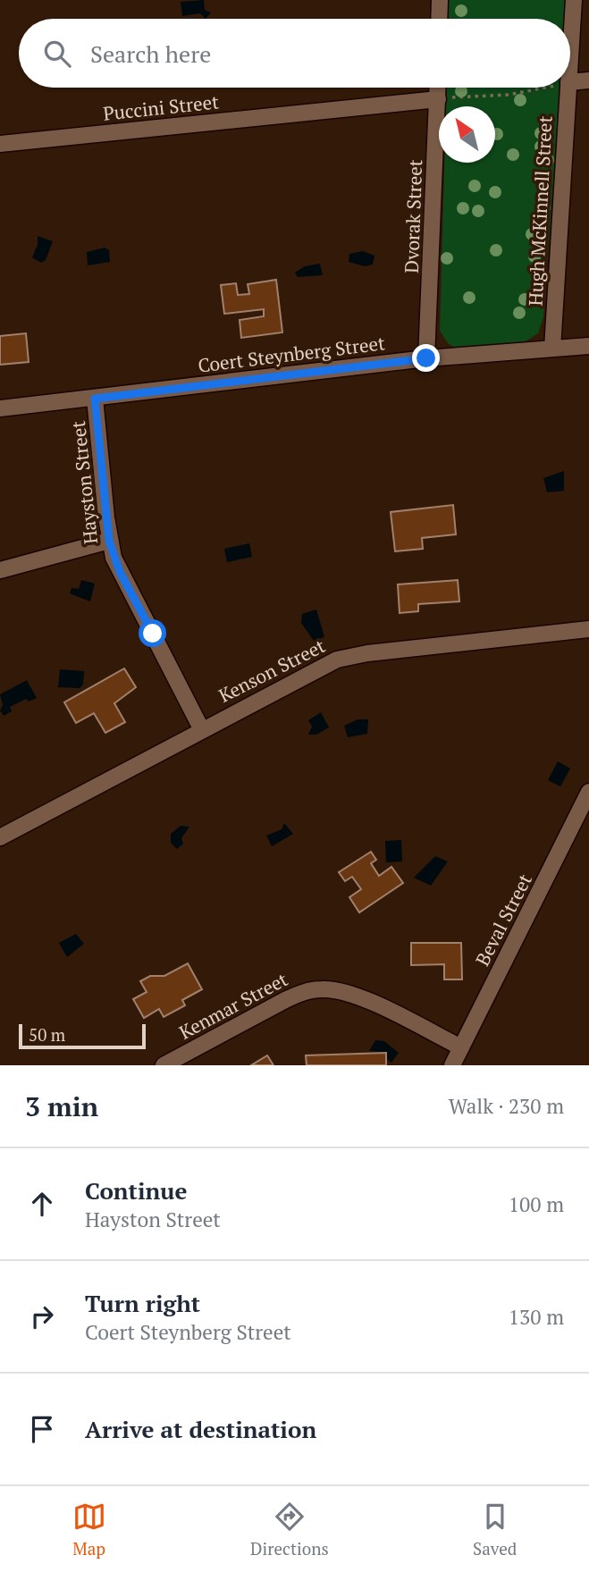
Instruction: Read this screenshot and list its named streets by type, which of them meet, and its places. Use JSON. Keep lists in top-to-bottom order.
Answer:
{
  "streets": {
    "street": [
      "Puccini Street",
      "Hugh McKinnell Street",
      "Dvorak Street",
      "Coert Steynberg Street",
      "Hayston Street",
      "Kenson Street",
      "Beval Street",
      "Kenmar Street"
    ]
  },
  "crossings": [
    ["Puccini Street", "Dvorak Street"],
    ["Hugh McKinnell Street", "Coert Steynberg Street"],
    ["Dvorak Street", "Coert Steynberg Street"],
    ["Coert Steynberg Street", "Hayston Street"],
    ["Hayston Street", "Kenson Street"],
    ["Beval Street", "Kenmar Street"]
  ],
  "scale_bar": "50 m",
  "north": "top left",
  "page": {
    "search": "Search here",
    "scale": "50 m",
    "heading": ["3 min", "Walk · 230 m"],
    "list": [
      ["Continue", "Hayston Street", "100 m"],
      ["Turn right", "Coert Steynberg Street", "130 m"],
      "Arrive at destination"
    ],
    "nav": ["Map", "Directions", "Saved"]
  }
}
